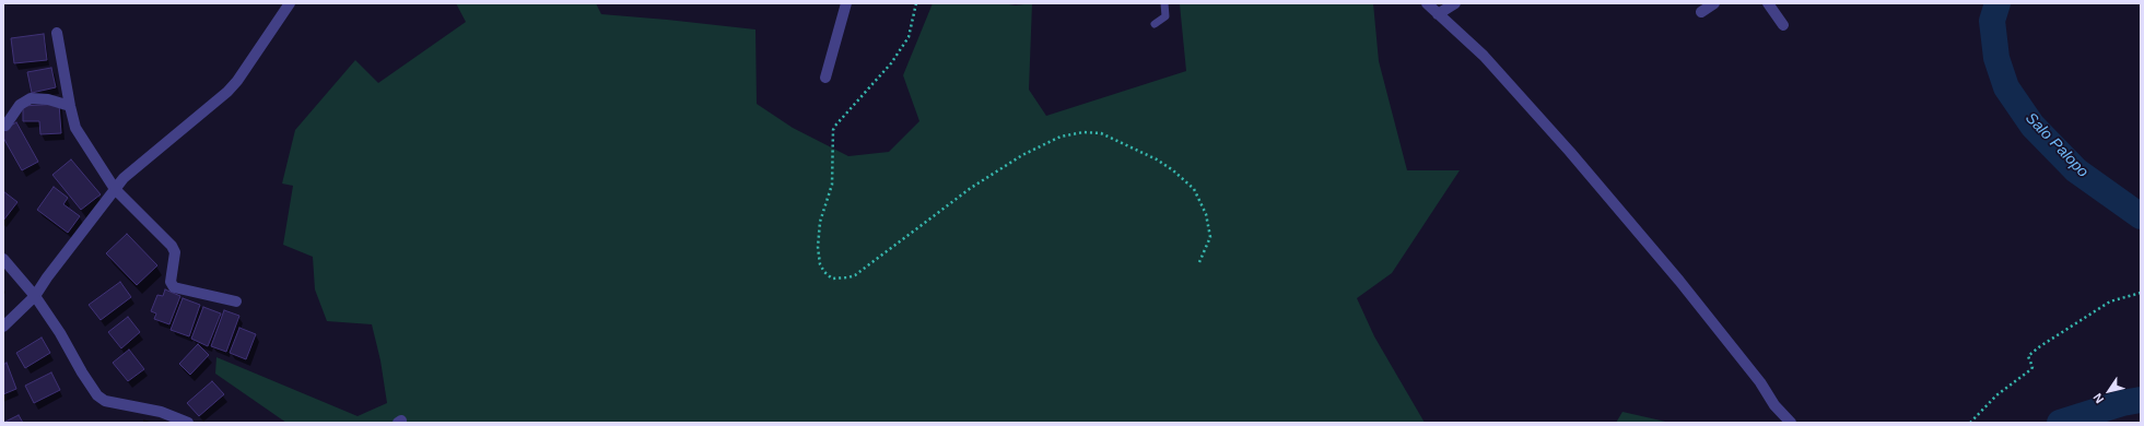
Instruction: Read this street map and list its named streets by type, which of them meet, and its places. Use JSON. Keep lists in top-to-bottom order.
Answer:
{
  "water": ["Salo Palopo"],
  "north": "bottom left"
}
